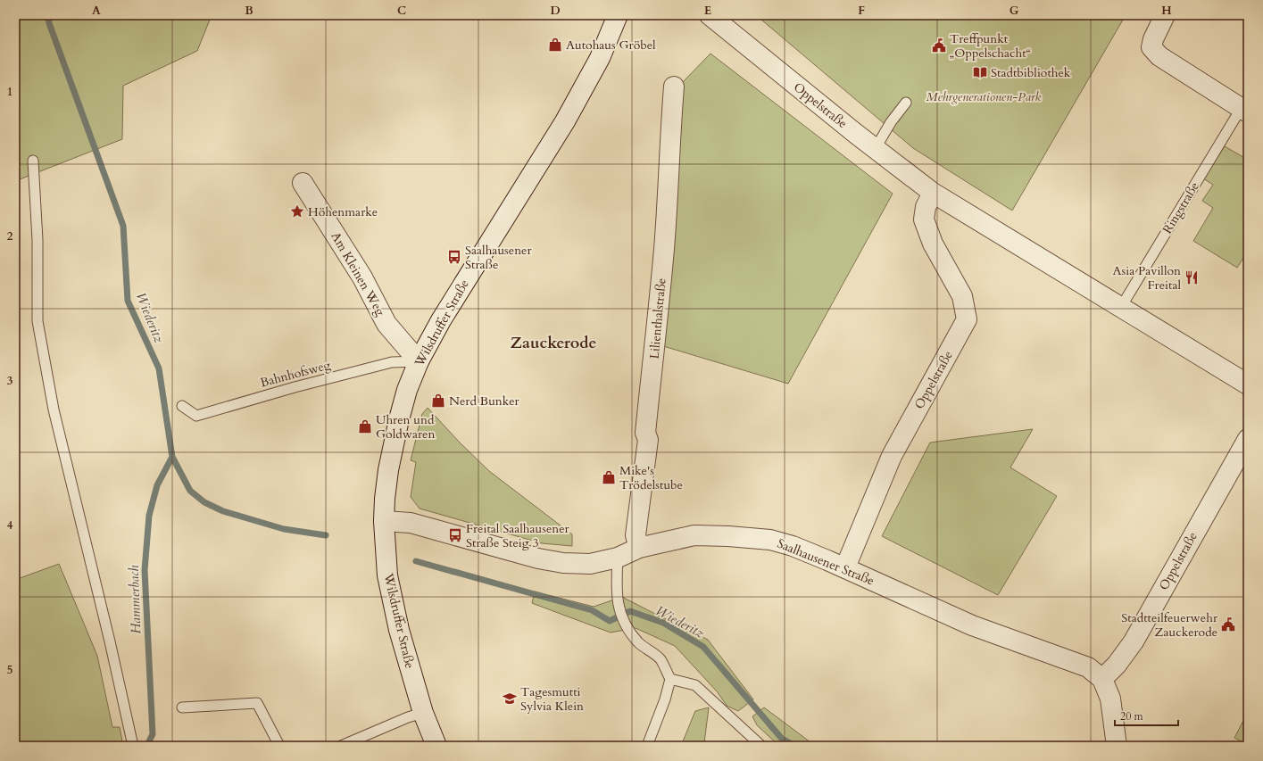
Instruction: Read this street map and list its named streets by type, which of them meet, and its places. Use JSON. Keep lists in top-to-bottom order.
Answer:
{
  "streets": {
    "street": [
      "Oppelstraße",
      "Ringstraße",
      "Am Kleinen Weg",
      "Lilienthalstraße",
      "Wilsdruffer Straße",
      "Saalhausener Straße"
    ],
    "lane": ["Bahnhofsweg"]
  },
  "crossings": [
    ["Oppelstraße", "Ringstraße"],
    ["Oppelstraße", "Saalhausener Straße"],
    ["Am Kleinen Weg", "Wilsdruffer Straße"],
    ["Am Kleinen Weg", "Bahnhofsweg"],
    ["Lilienthalstraße", "Saalhausener Straße"],
    ["Wilsdruffer Straße", "Bahnhofsweg"],
    ["Wilsdruffer Straße", "Saalhausener Straße"]
  ],
  "districts": ["Zauckerode"],
  "water": ["Wiederitz", "Hammerbach"],
  "parks": ["Mehrgenerationen-Park"],
  "places": {
    "shop": [
      "Autohaus Gröbel",
      "Nerd Bunker",
      "Uhren und Goldwaren",
      "Mike's Trödelstube"
    ],
    "public building": ["Treffpunkt „Oppelschacht“", "Stadtteilfeuerwehr Zauckerode"],
    "library": ["Stadtbibliothek"],
    "place": ["Höhenmarke"],
    "bus stop": ["Saalhausener Straße", "Freital Saalhausener Straße Steig 3"],
    "restaurant": ["Asia Pavillon Freital"],
    "school or university": ["Tagesmutti Sylvia Klein"]
  },
  "scale_bar": "20 m",
  "grid": {
    "columns": [
      "A",
      "B",
      "C",
      "D",
      "E",
      "F",
      "G",
      "H"
    ],
    "rows": [
      "1",
      "2",
      "3",
      "4",
      "5"
    ]
  }
}
